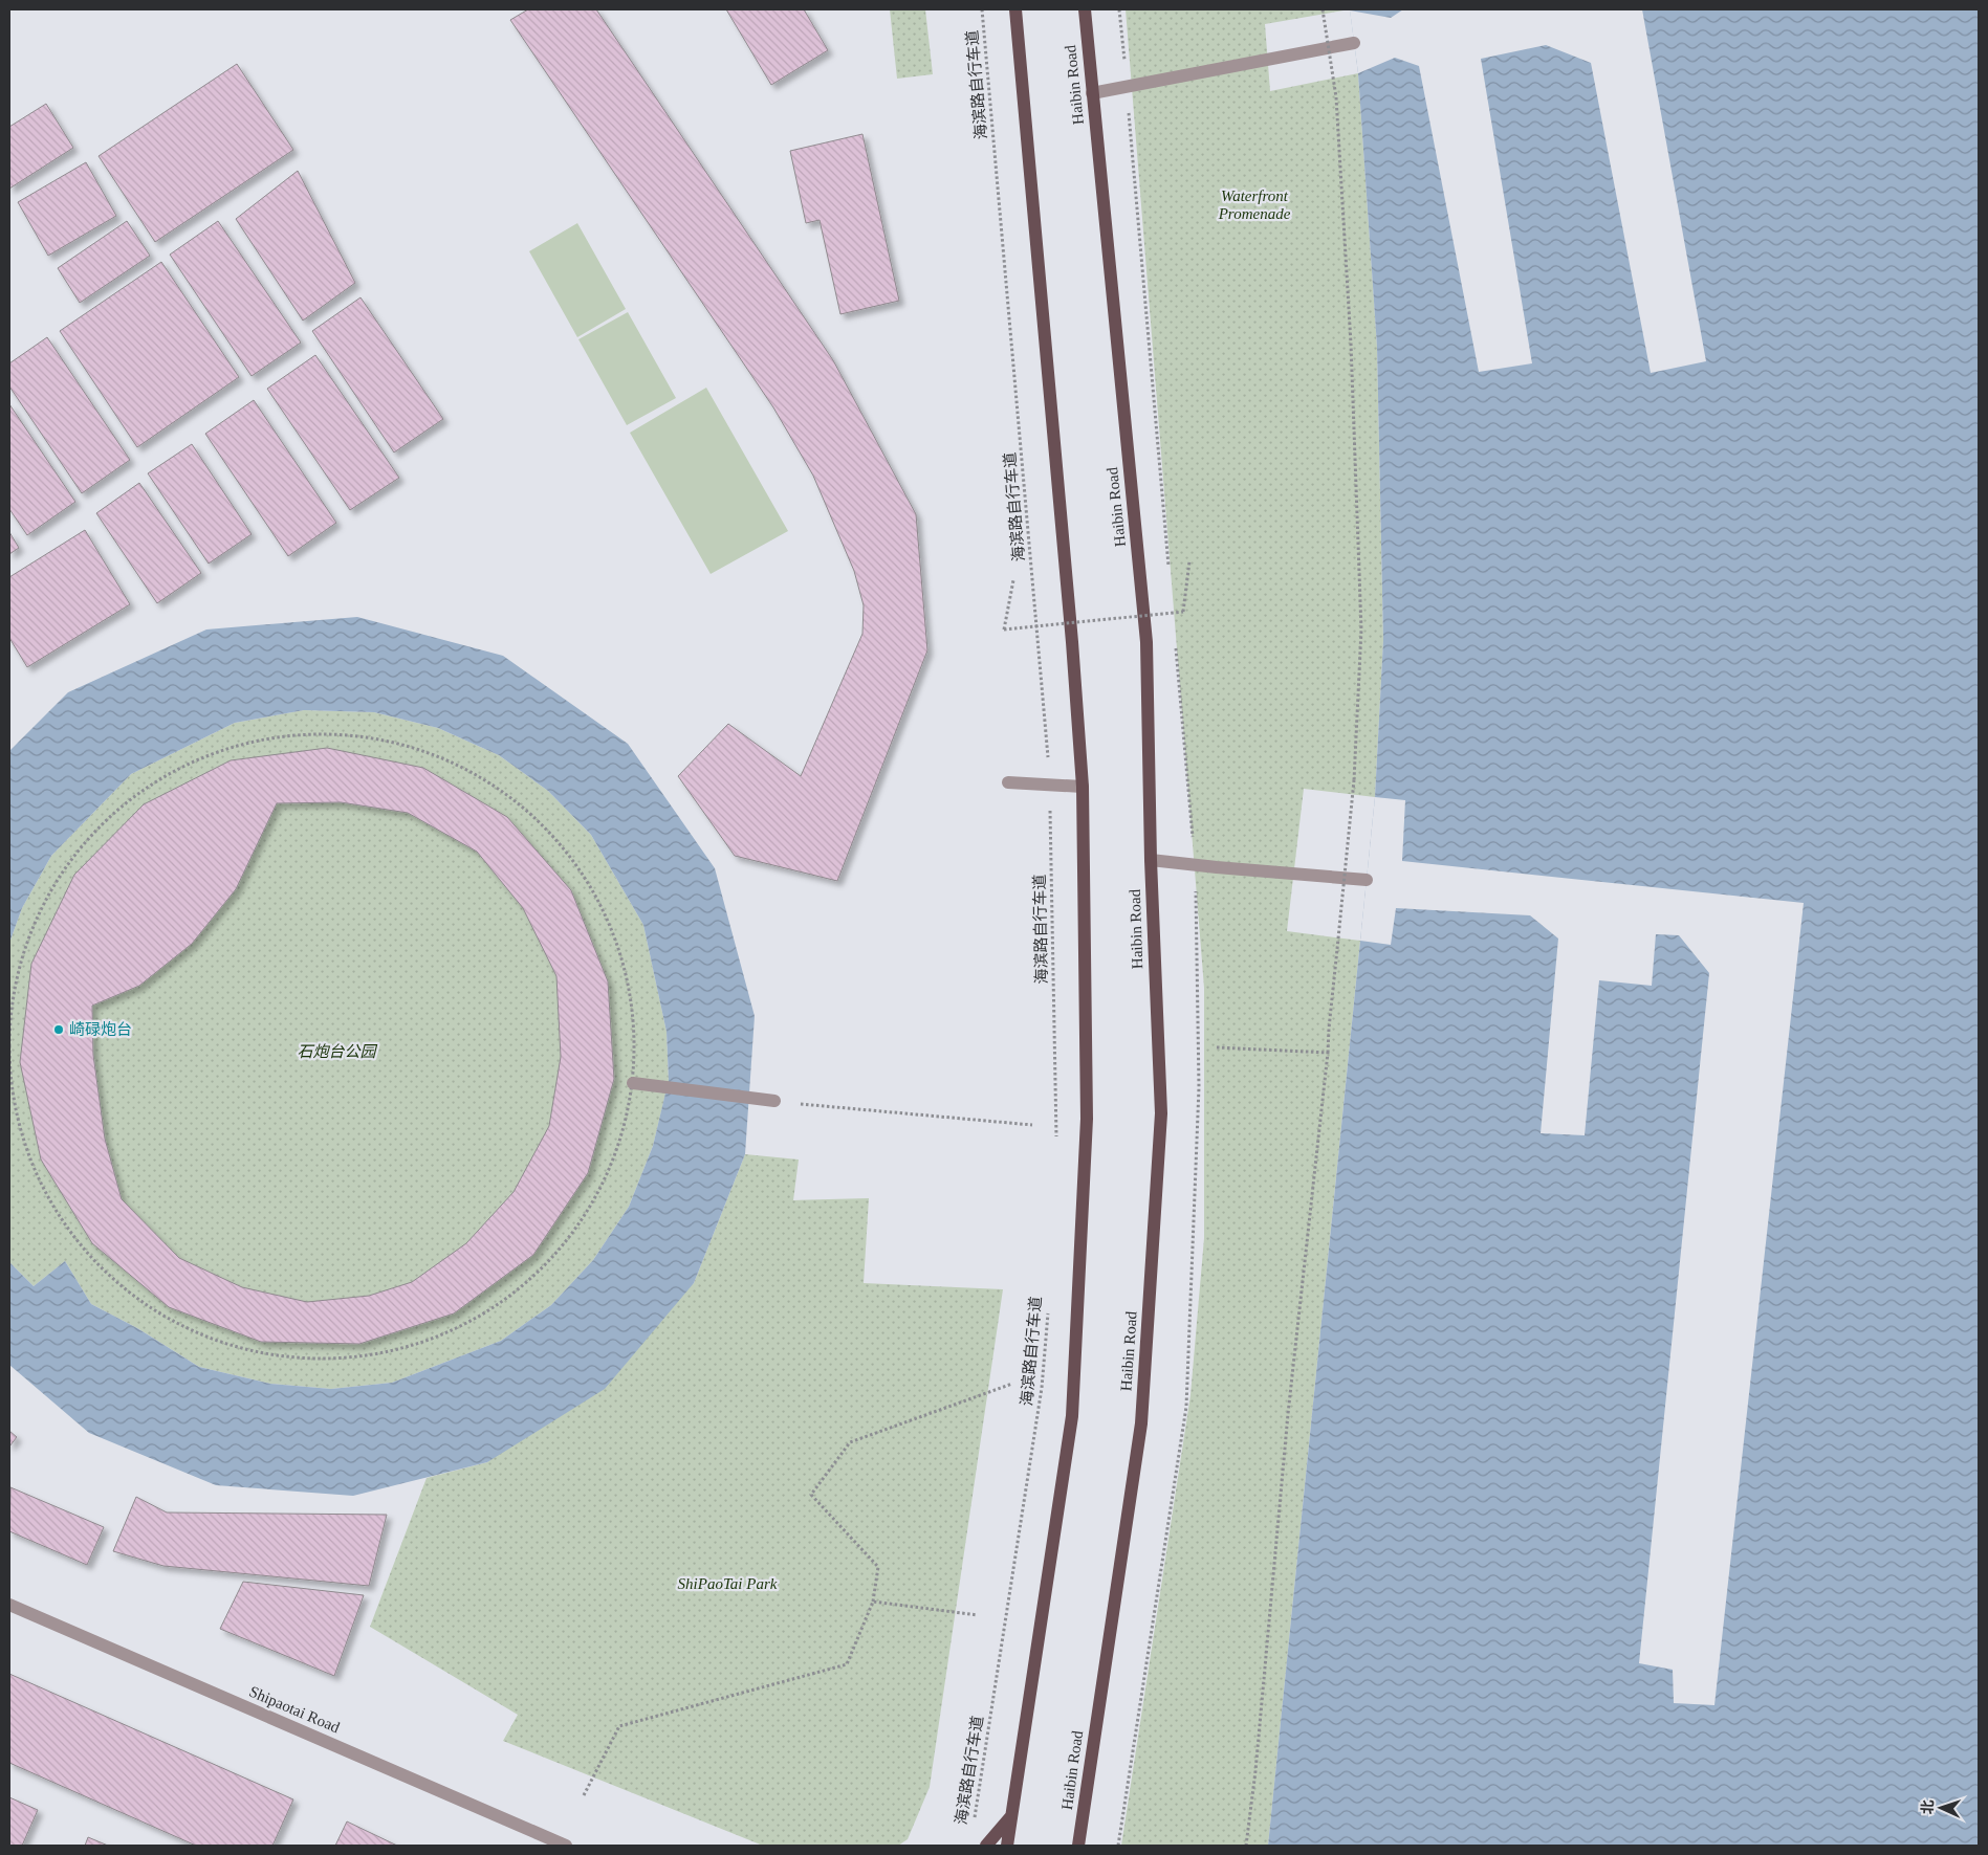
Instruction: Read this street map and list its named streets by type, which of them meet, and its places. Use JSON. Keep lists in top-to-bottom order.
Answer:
{
  "streets": {
    "main road": ["Haibin Road"],
    "street": ["Shipaotai Road"],
    "path": ["海滨路自行车道"]
  },
  "parks": ["Waterfront Promenade", "石炮台公园", "ShiPaoTai Park"],
  "places": ["崎碌炮台"],
  "north": "left"
}
